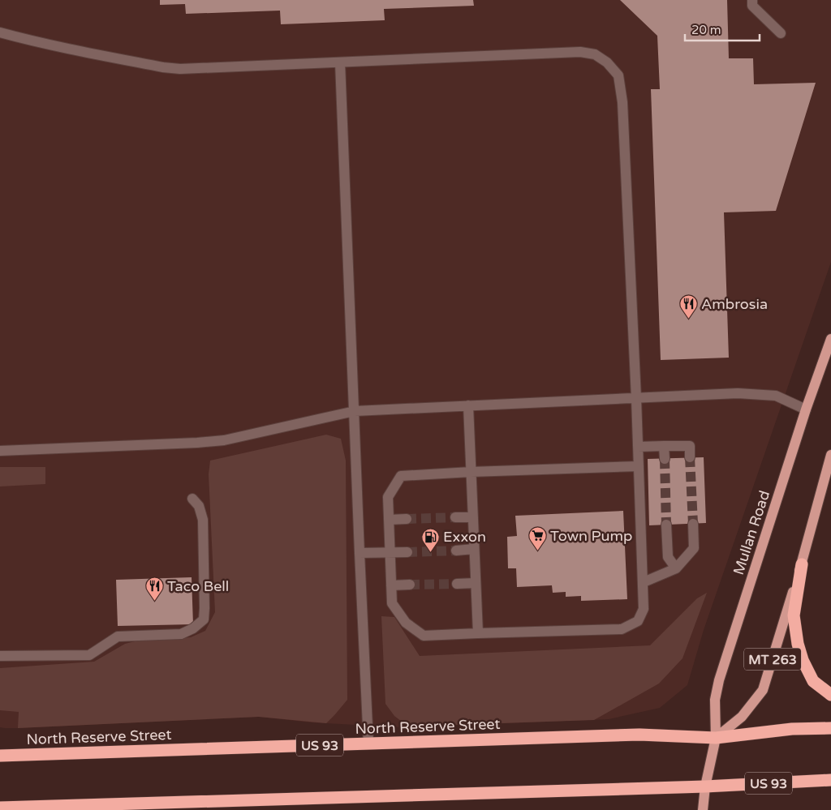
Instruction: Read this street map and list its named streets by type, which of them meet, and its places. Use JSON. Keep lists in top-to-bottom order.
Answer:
{
  "streets": {
    "highway": ["North Reserve Street", "US 93"],
    "main road": ["Mullan Road", "MT 263"]
  },
  "crossings": [
    ["Mullan Road", "MT 263"],
    ["Mullan Road", "North Reserve Street"],
    ["Mullan Road", "US 93"],
    ["MT 263", "North Reserve Street"]
  ],
  "places": {
    "restaurant": ["Ambrosia", "Taco Bell"],
    "supermarket": ["Town Pump"],
    "fuel station": ["Exxon"]
  },
  "scale_bar": "20 m"
}
